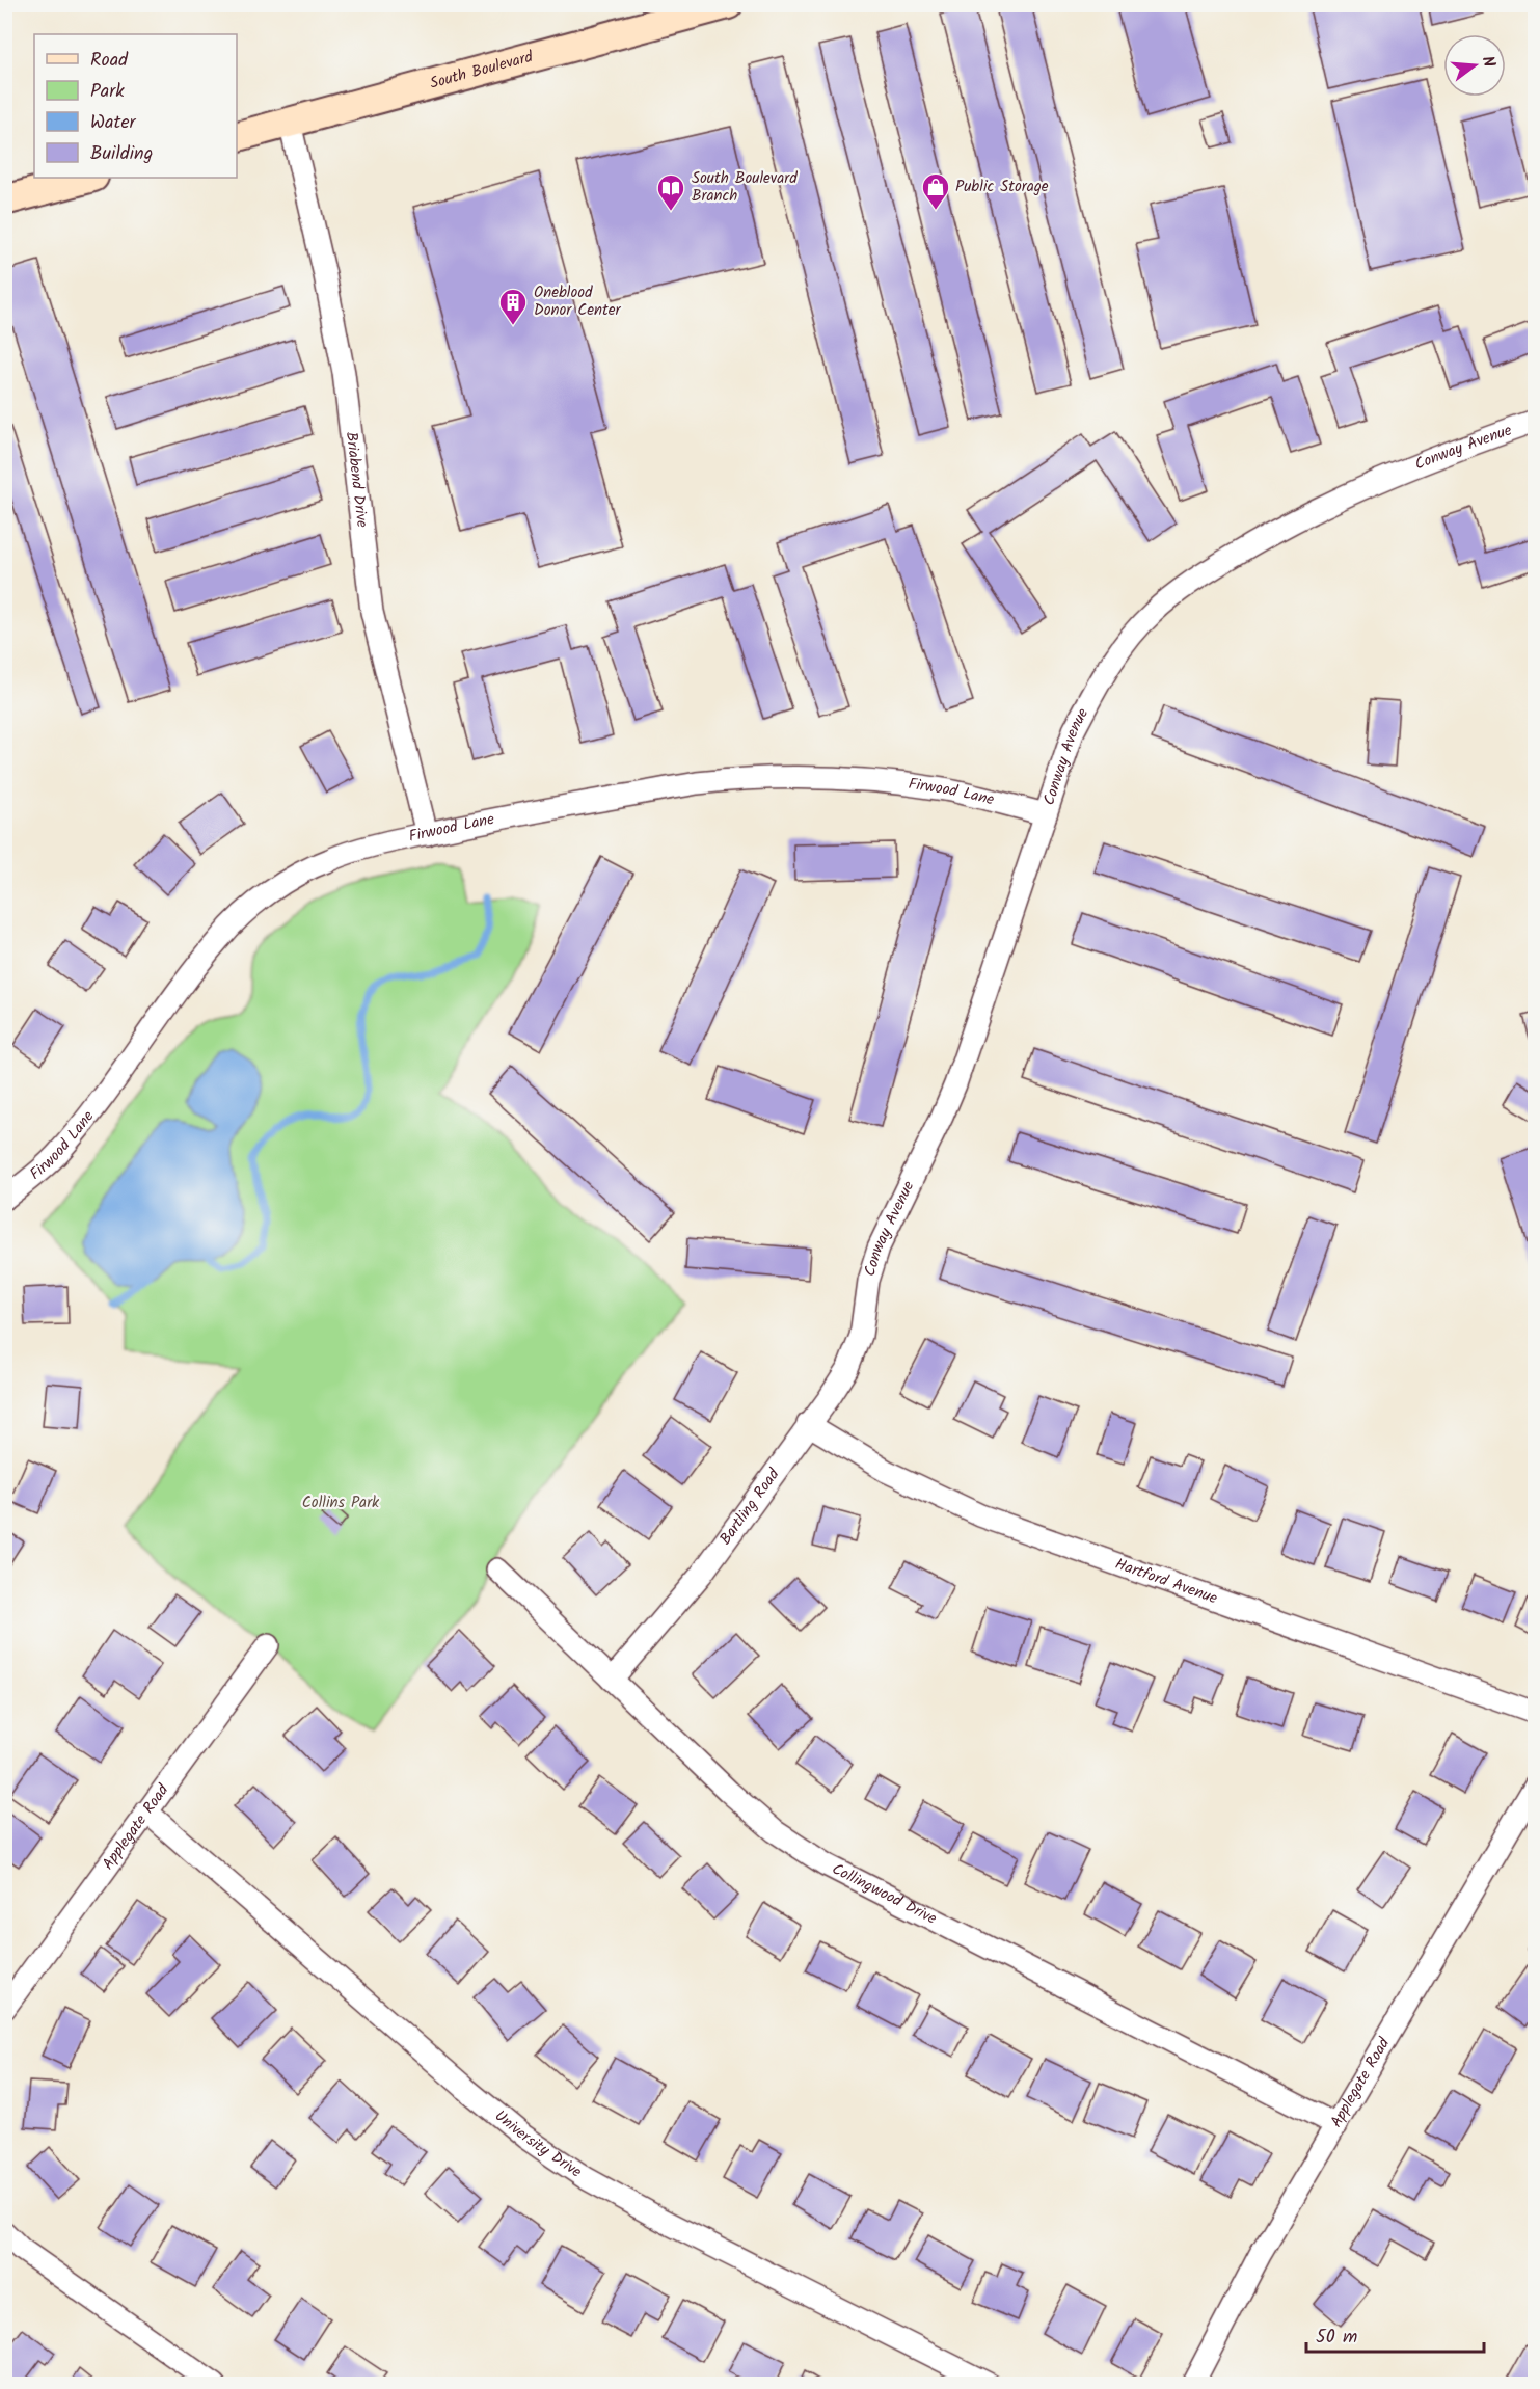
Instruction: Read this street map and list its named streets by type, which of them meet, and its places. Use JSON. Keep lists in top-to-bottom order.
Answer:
{
  "streets": {
    "main road": ["South Boulevard"],
    "street": [
      "Conway Avenue",
      "Briabend Drive",
      "Firwood Lane",
      "Bartling Road",
      "Hartford Avenue",
      "Applegate Road",
      "Collingwood Drive",
      "University Drive"
    ]
  },
  "crossings": [
    ["South Boulevard", "Briabend Drive"],
    ["Conway Avenue", "Firwood Lane"],
    ["Conway Avenue", "Bartling Road"],
    ["Briabend Drive", "Firwood Lane"],
    ["Bartling Road", "Hartford Avenue"],
    ["Bartling Road", "Collingwood Drive"],
    ["Applegate Road", "Collingwood Drive"],
    ["Applegate Road", "University Drive"]
  ],
  "parks": ["Collins Park"],
  "places": {
    "shop": ["Public Storage"],
    "library": ["South Boulevard Branch"],
    "building": ["Oneblood Donor Center"]
  },
  "legend": [
    "Road",
    "Park",
    "Water",
    "Building"
  ],
  "scale_bar": "50 m",
  "north": "right"
}
